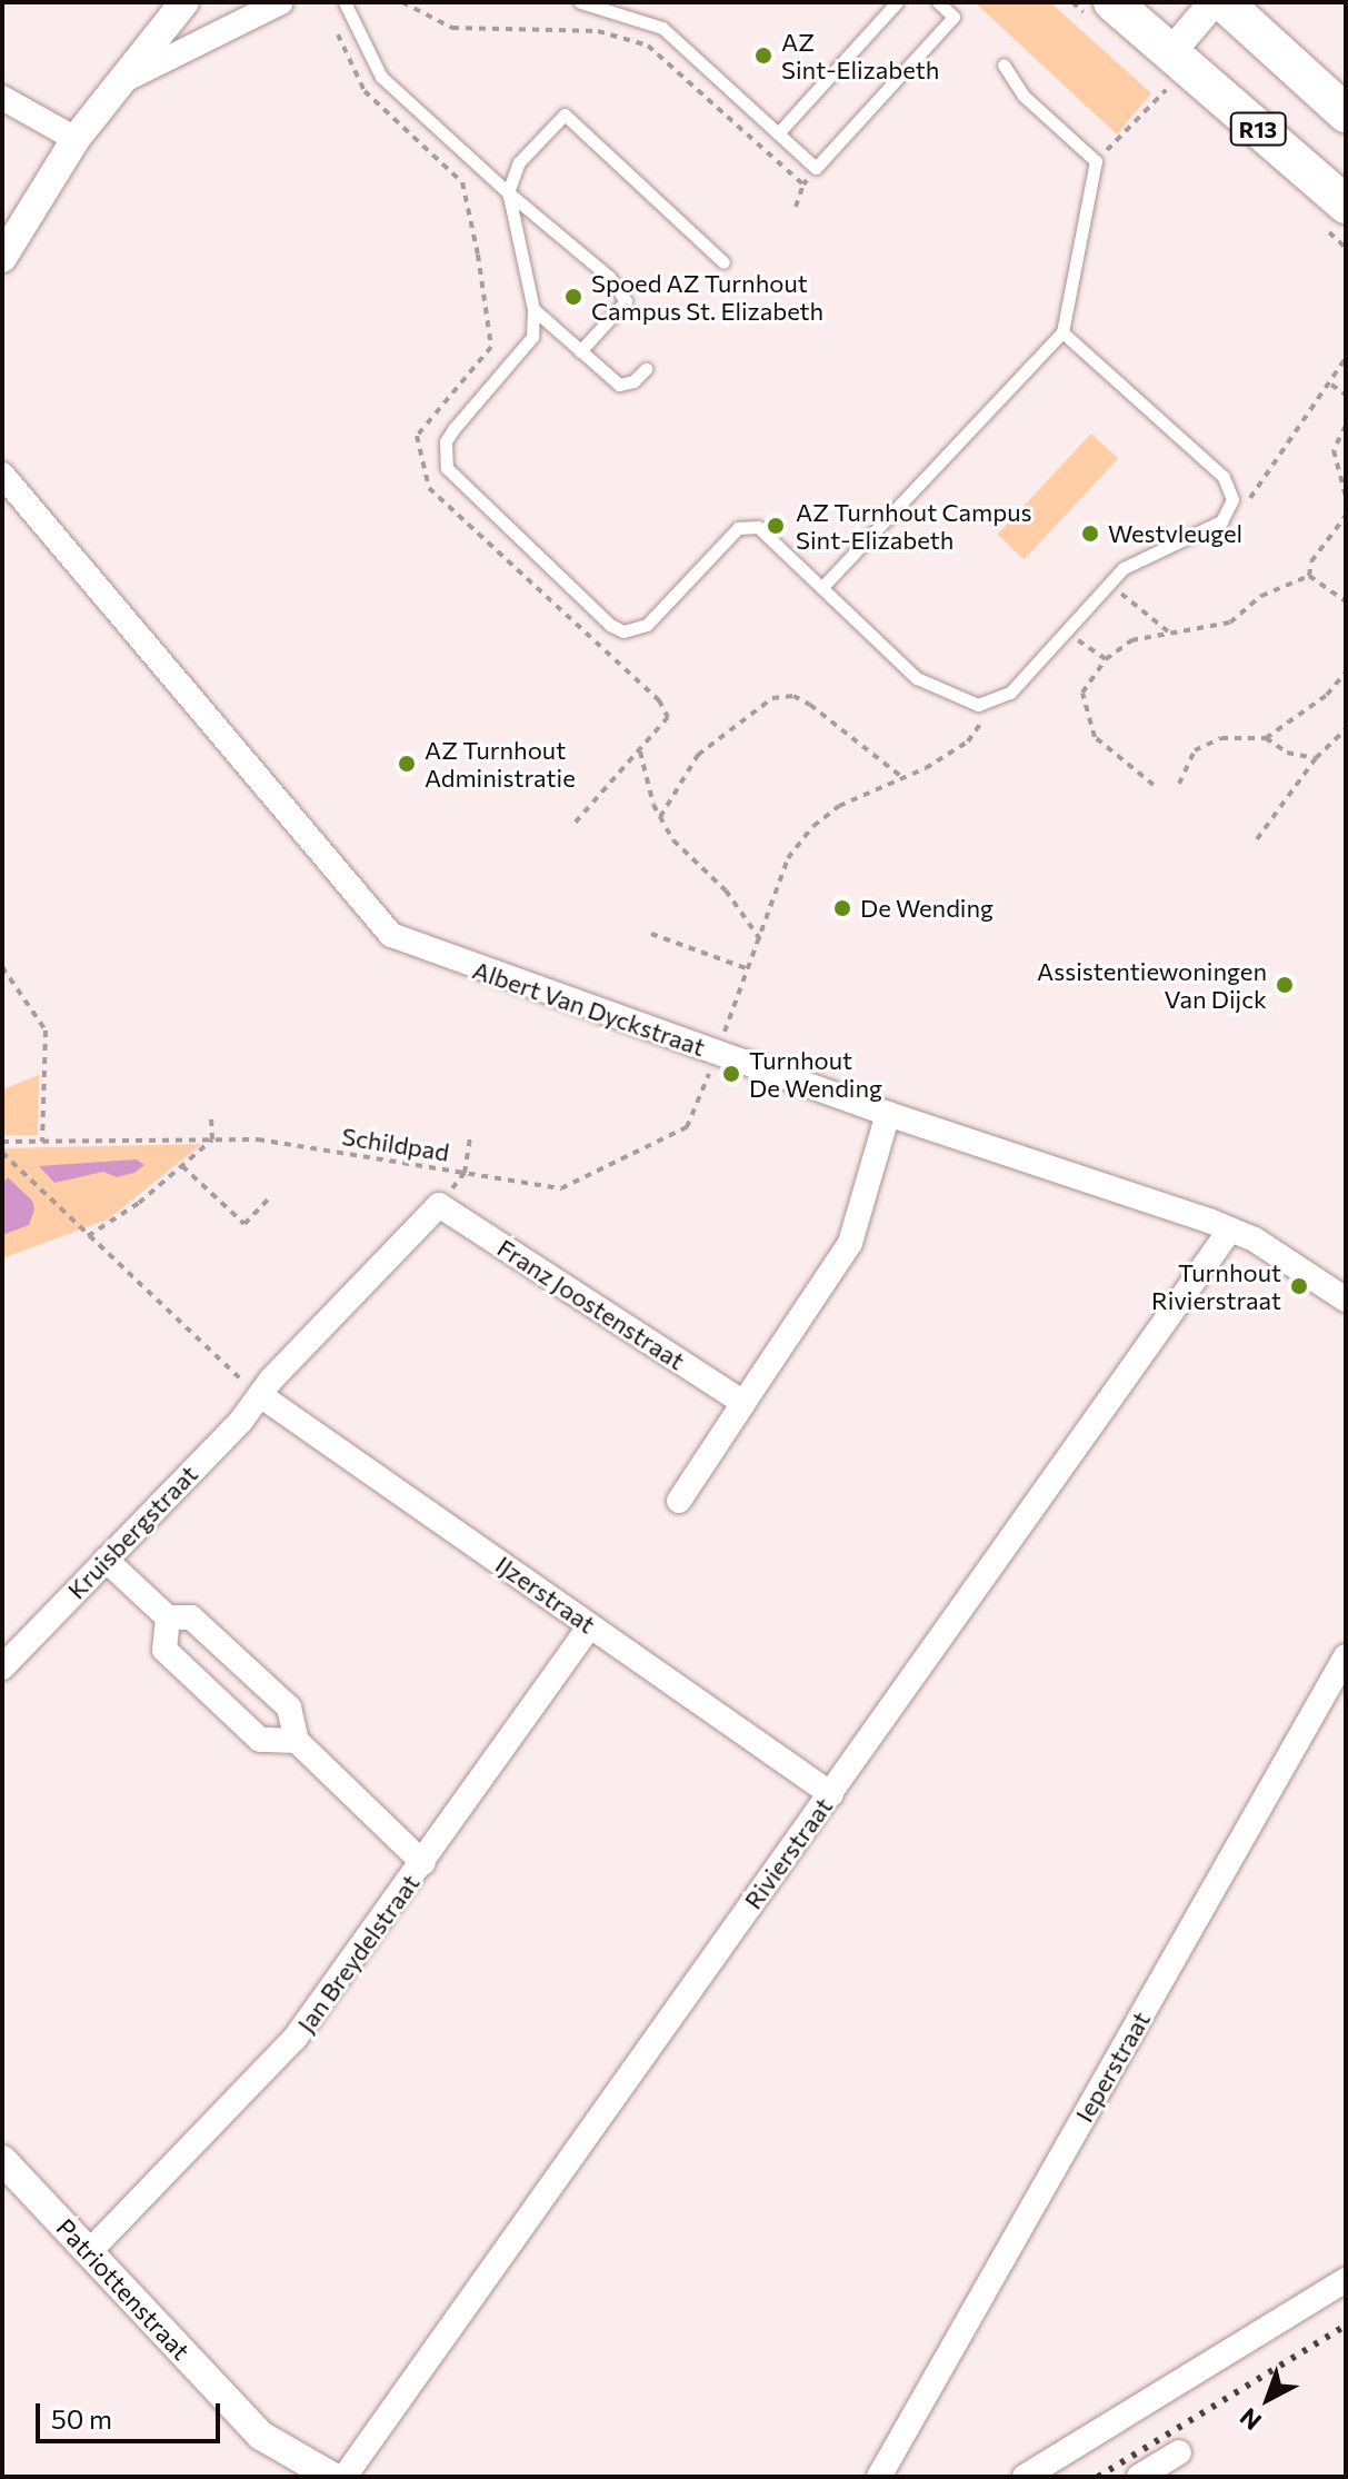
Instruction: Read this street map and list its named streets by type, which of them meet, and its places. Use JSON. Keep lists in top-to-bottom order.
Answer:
{
  "streets": {
    "main road": ["R13"],
    "street": [
      "Albert Van Dyckstraat",
      "Franz Joostenstraat",
      "Kruisbergstraat",
      "IJzerstraat",
      "Rivierstraat",
      "Jan Breydelstraat",
      "Ieperstraat",
      "Patriottenstraat"
    ],
    "path": ["Schildpad"]
  },
  "crossings": [
    ["Albert Van Dyckstraat", "Schildpad"],
    ["Albert Van Dyckstraat", "Rivierstraat"],
    ["Franz Joostenstraat", "Kruisbergstraat"],
    ["Kruisbergstraat", "IJzerstraat"],
    ["IJzerstraat", "Rivierstraat"],
    ["IJzerstraat", "Jan Breydelstraat"],
    ["Jan Breydelstraat", "Patriottenstraat"]
  ],
  "places": [
    "AZ Sint-Elizabeth",
    "Spoed AZ Turnhout Campus St. Elizabeth",
    "AZ Turnhout Campus Sint-Elizabeth",
    "Westvleugel",
    "AZ Turnhout Administratie",
    "De Wending",
    "Assistentiewoningen Van Dijck",
    "Turnhout De Wending",
    "Turnhout Rivierstraat"
  ],
  "scale_bar": "50 m",
  "north": "bottom left"
}
